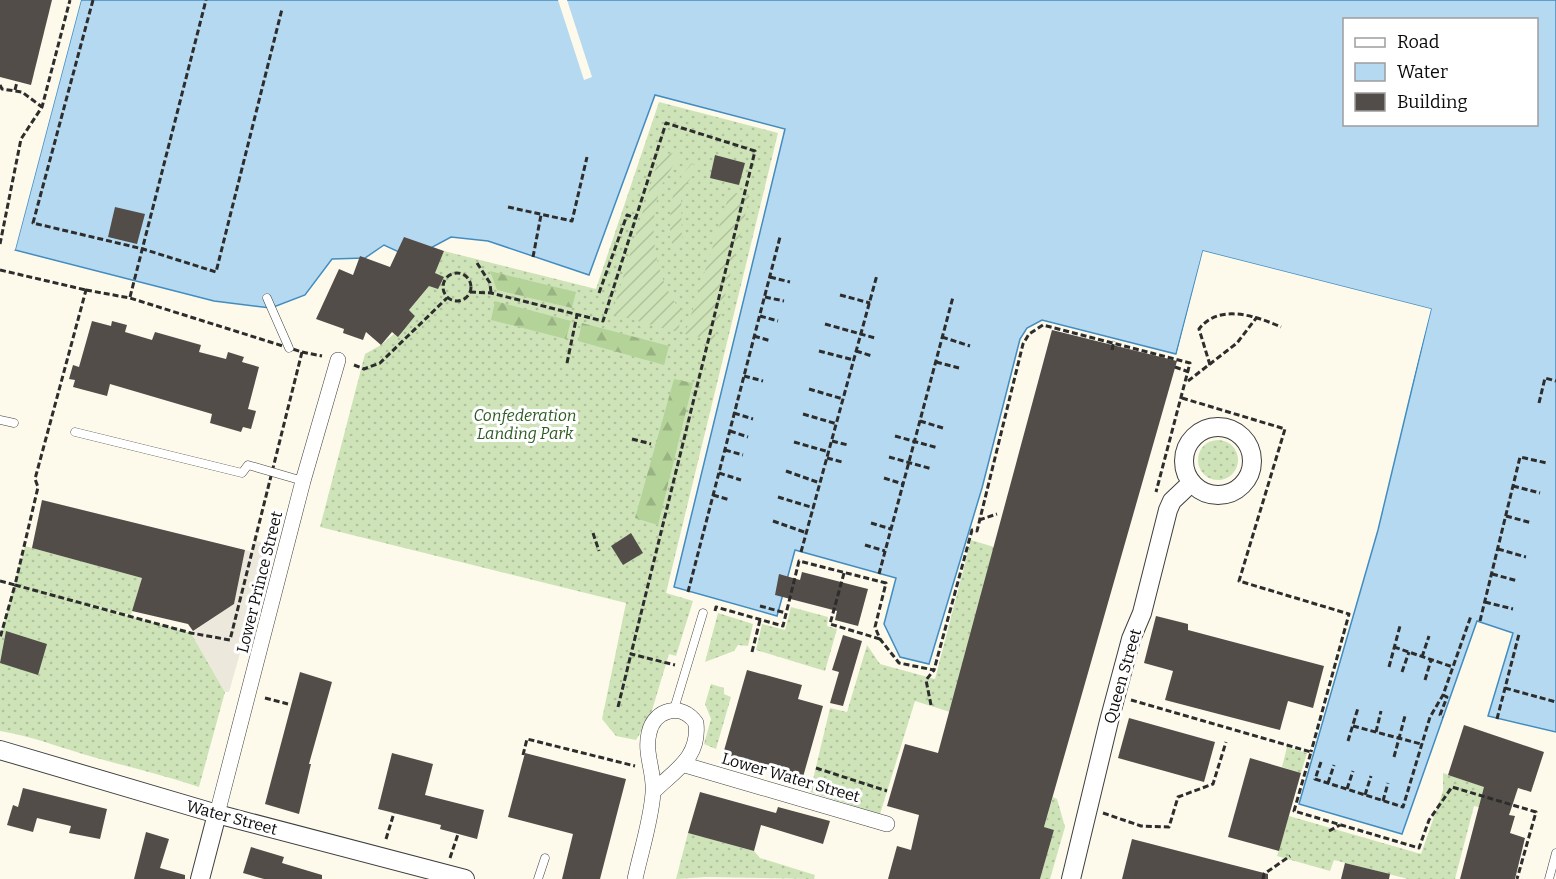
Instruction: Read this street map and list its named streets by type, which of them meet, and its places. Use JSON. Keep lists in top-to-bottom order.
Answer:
{
  "streets": {
    "street": [
      "Lower Prince Street",
      "Queen Street",
      "Lower Water Street",
      "Water Street"
    ]
  },
  "crossings": [
    ["Lower Prince Street", "Water Street"]
  ],
  "parks": ["Confederation Landing Park"],
  "legend": ["Road", "Water", "Building"]
}
